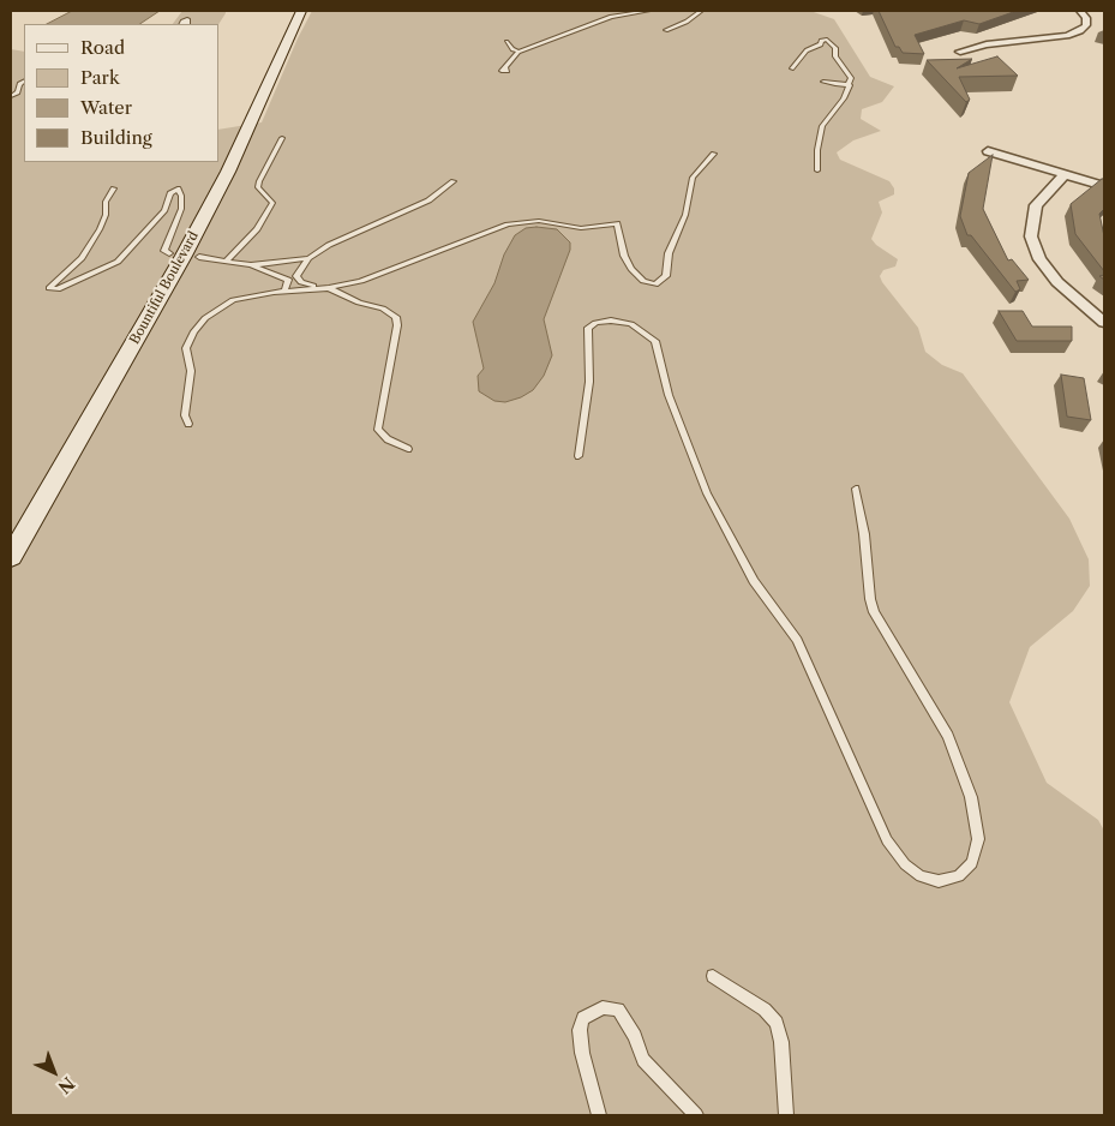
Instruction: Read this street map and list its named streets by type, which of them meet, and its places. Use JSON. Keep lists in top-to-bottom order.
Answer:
{
  "streets": {
    "main road": ["Bountiful Boulevard"]
  },
  "legend": [
    "Road",
    "Park",
    "Water",
    "Building"
  ],
  "north": "bottom right"
}
